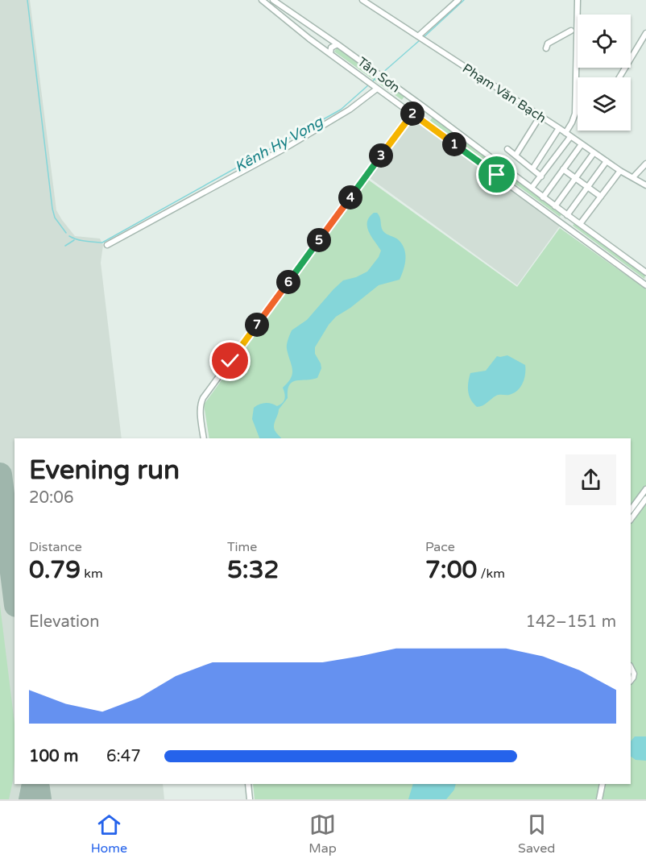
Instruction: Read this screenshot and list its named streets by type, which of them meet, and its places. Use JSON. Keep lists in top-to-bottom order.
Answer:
{
  "streets": {
    "street": ["Tân Sơn", "Phạm Văn Bạch"]
  },
  "water": ["Kênh Hy Vọng"],
  "page": {
    "pins": [
      "2",
      "1",
      "3",
      "4",
      "5",
      "6",
      "7"
    ],
    "heading": ["Evening run", "20:06"],
    "stats": [
      ["Distance", "0.79 km"],
      ["Time", "5:32"],
      ["Pace", "7:00 /km"]
    ],
    "chart": ["Elevation", "142–151 m"],
    "list": [
      {
        "name": "100 m",
        "note": "6:47"
      }
    ],
    "tabs": ["Home", "Map", "Saved"]
  }
}
